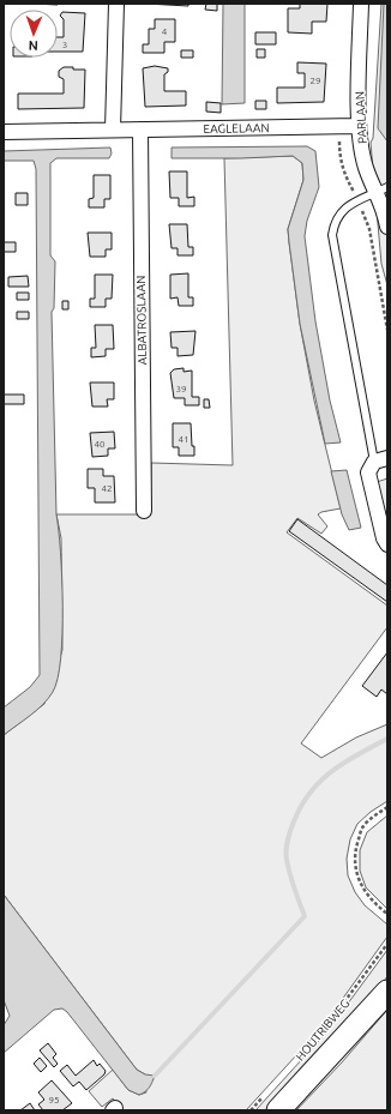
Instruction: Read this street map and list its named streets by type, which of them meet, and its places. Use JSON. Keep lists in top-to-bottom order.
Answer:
{
  "streets": {
    "main road": ["HOUTRIBWEG"],
    "street": ["PARLAAN", "EAGLELAAN", "ALBATROSLAAN"]
  },
  "crossings": [
    ["PARLAAN", "EAGLELAAN"],
    ["EAGLELAAN", "ALBATROSLAAN"]
  ],
  "house_numbers": [
    "4",
    "3",
    "29",
    "39",
    "41",
    "40",
    "42",
    "95"
  ],
  "north": "bottom"
}
